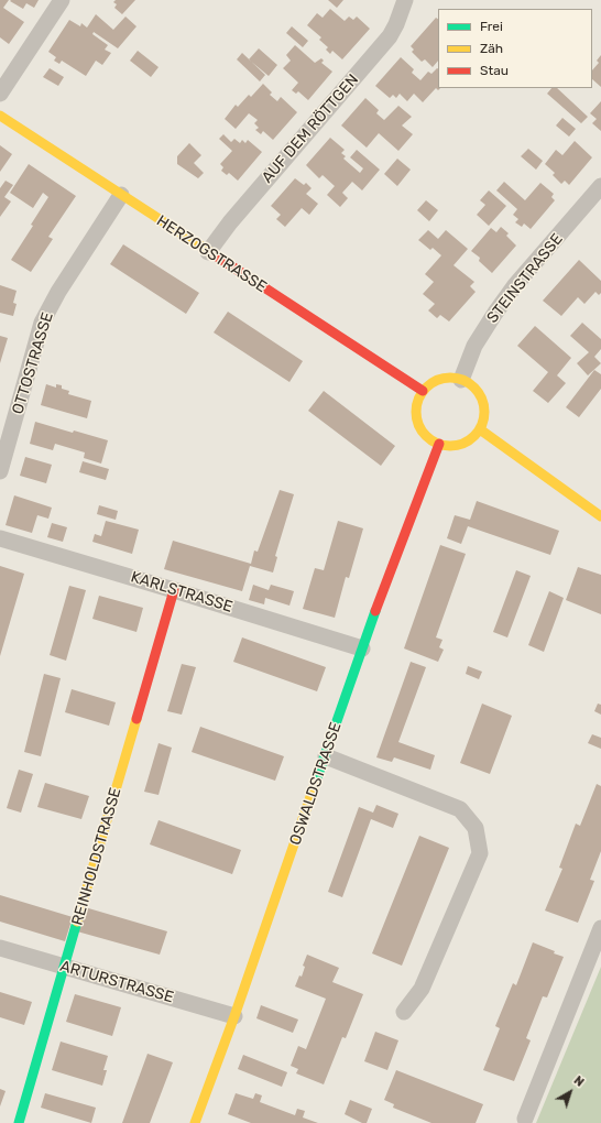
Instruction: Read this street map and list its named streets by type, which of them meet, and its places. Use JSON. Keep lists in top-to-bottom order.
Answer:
{
  "streets": {
    "street": [
      "AUF DEM RÖTTGEN",
      "HERZOGSTRASSE",
      "STEINSTRASSE",
      "OTTOSTRASSE",
      "KARLSTRASSE",
      "OSWALDSTRASSE",
      "REINHOLDSTRASSE",
      "ARTURSTRASSE"
    ]
  },
  "crossings": [
    ["AUF DEM RÖTTGEN", "HERZOGSTRASSE"],
    ["HERZOGSTRASSE", "STEINSTRASSE"],
    ["HERZOGSTRASSE", "OTTOSTRASSE"],
    ["HERZOGSTRASSE", "OSWALDSTRASSE"],
    ["STEINSTRASSE", "OSWALDSTRASSE"],
    ["KARLSTRASSE", "OSWALDSTRASSE"],
    ["KARLSTRASSE", "REINHOLDSTRASSE"],
    ["OSWALDSTRASSE", "ARTURSTRASSE"],
    ["REINHOLDSTRASSE", "ARTURSTRASSE"]
  ],
  "legend": ["Frei", "Zäh", "Stau"],
  "north": "top right"
}
